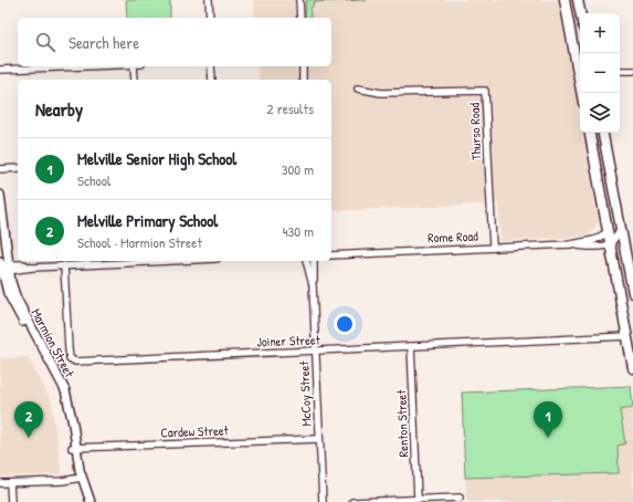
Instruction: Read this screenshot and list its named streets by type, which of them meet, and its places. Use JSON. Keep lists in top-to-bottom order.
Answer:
{
  "streets": {
    "main road": ["Marmion Street"],
    "street": [
      "Thurso Road",
      "Rome Road",
      "Joiner Street",
      "McCoy Street",
      "Renton Street",
      "Cardew Street"
    ]
  },
  "crossings": [
    ["Thurso Road", "Rome Road"],
    ["Joiner Street", "McCoy Street"],
    ["Joiner Street", "Renton Street"],
    ["Marmion Street", "Cardew Street"],
    ["McCoy Street", "Cardew Street"]
  ],
  "page": {
    "map_buttons": ["+", "−"],
    "search": "Search here",
    "heading": ["Nearby", "2 results"],
    "list": [
      {
        "mark": "1",
        "name": "Melville Senior High School",
        "note": "School",
        "value": "300 m"
      },
      {
        "mark": "2",
        "name": "Melville Primary School",
        "note": "School · Marmion Street",
        "value": "430 m"
      }
    ],
    "pins": ["1", "2"]
  }
}
